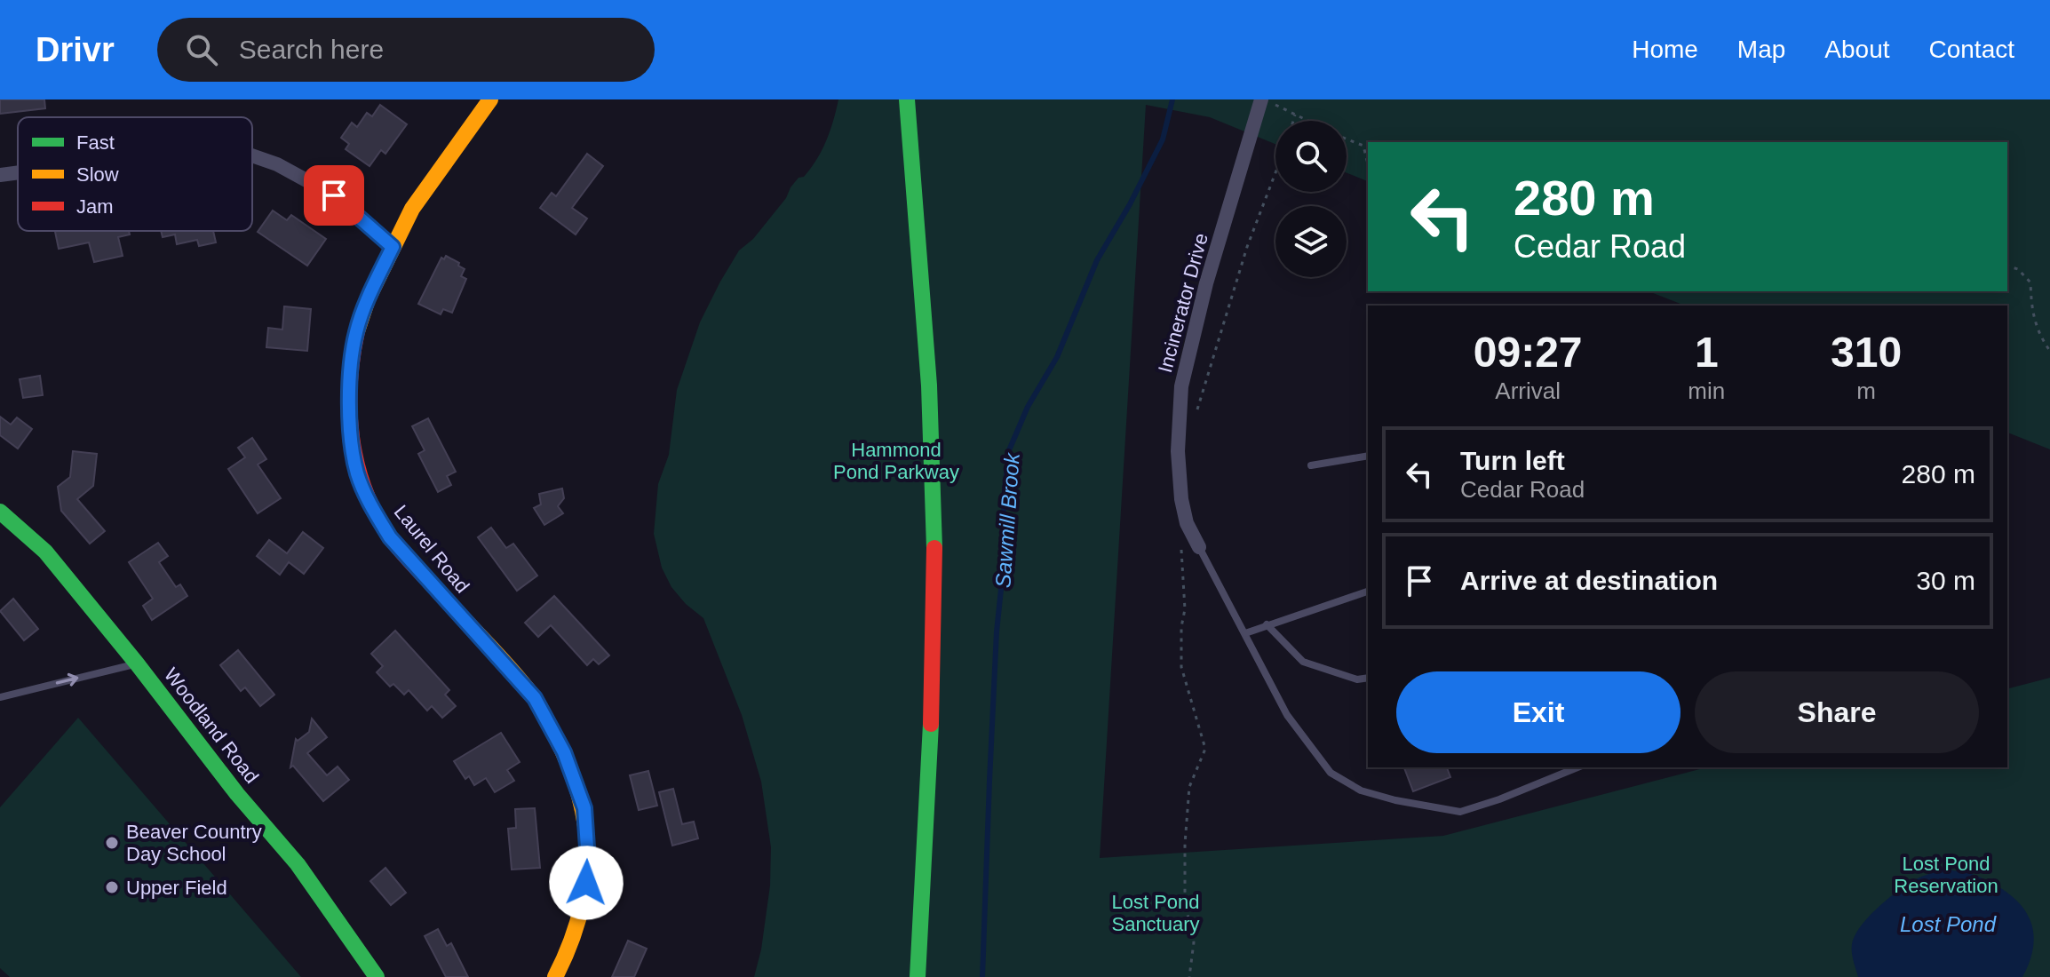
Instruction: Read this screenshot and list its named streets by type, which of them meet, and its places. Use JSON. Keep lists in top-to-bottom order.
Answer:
{
  "streets": {
    "street": ["Incinerator Drive", "Laurel Road", "Woodland Road"]
  },
  "water": ["Sawmill Brook", "Lost Pond"],
  "parks": ["Hammond Pond Parkway", "Lost Pond Reservation", "Lost Pond Sanctuary"],
  "places": ["Beaver Country Day School", "Upper Field"],
  "legend": ["Fast", "Slow", "Jam"],
  "page": {
    "header": "Drivr",
    "search": "Search here",
    "nav": [
      "Home",
      "Map",
      "About",
      "Contact"
    ],
    "turn": ["280 m", "Cedar Road"],
    "eta": [
      "09:27",
      "Arrival",
      "1",
      "min",
      "310",
      "m"
    ],
    "list": [
      {
        "name": "Turn left",
        "note": "Cedar Road",
        "value": "280 m"
      },
      {
        "name": "Arrive at destination",
        "value": "30 m"
      }
    ],
    "buttons": ["Exit", "Share"]
  }
}
